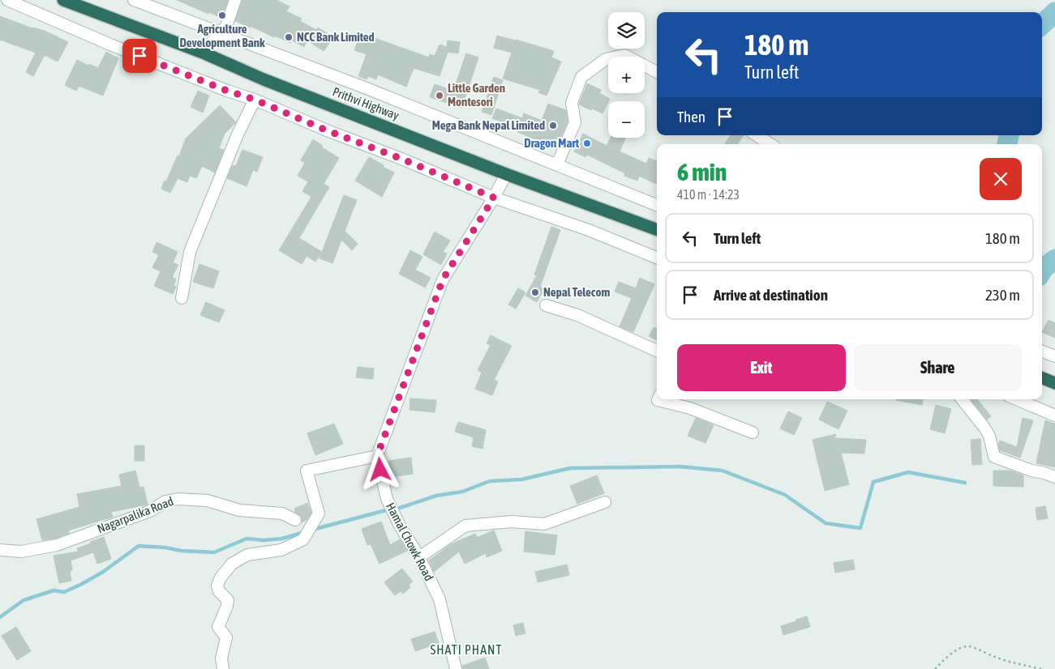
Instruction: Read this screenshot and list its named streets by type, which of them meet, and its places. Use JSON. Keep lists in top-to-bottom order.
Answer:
{
  "streets": {
    "highway": ["Prithvi Highway"],
    "street": ["Nagarpalika Road", "Hamal Chowk Road"]
  },
  "districts": ["SHATI PHANT"],
  "places": [
    "Agriculture Development Bank",
    "NCC Bank Limited",
    "Little Garden Montesori",
    "Mega Bank Nepal Limited",
    "Dragon Mart",
    "Nepal Telecom"
  ],
  "page": {
    "map_buttons": ["+", "−"],
    "turn": ["180 m", "Turn left"],
    "then": "Then",
    "heading": ["6 min", "410 m · 14:23"],
    "list": [
      {
        "name": "Turn left",
        "value": "180 m"
      },
      {
        "name": "Arrive at destination",
        "value": "230 m"
      }
    ],
    "buttons": ["Exit", "Share"]
  }
}
